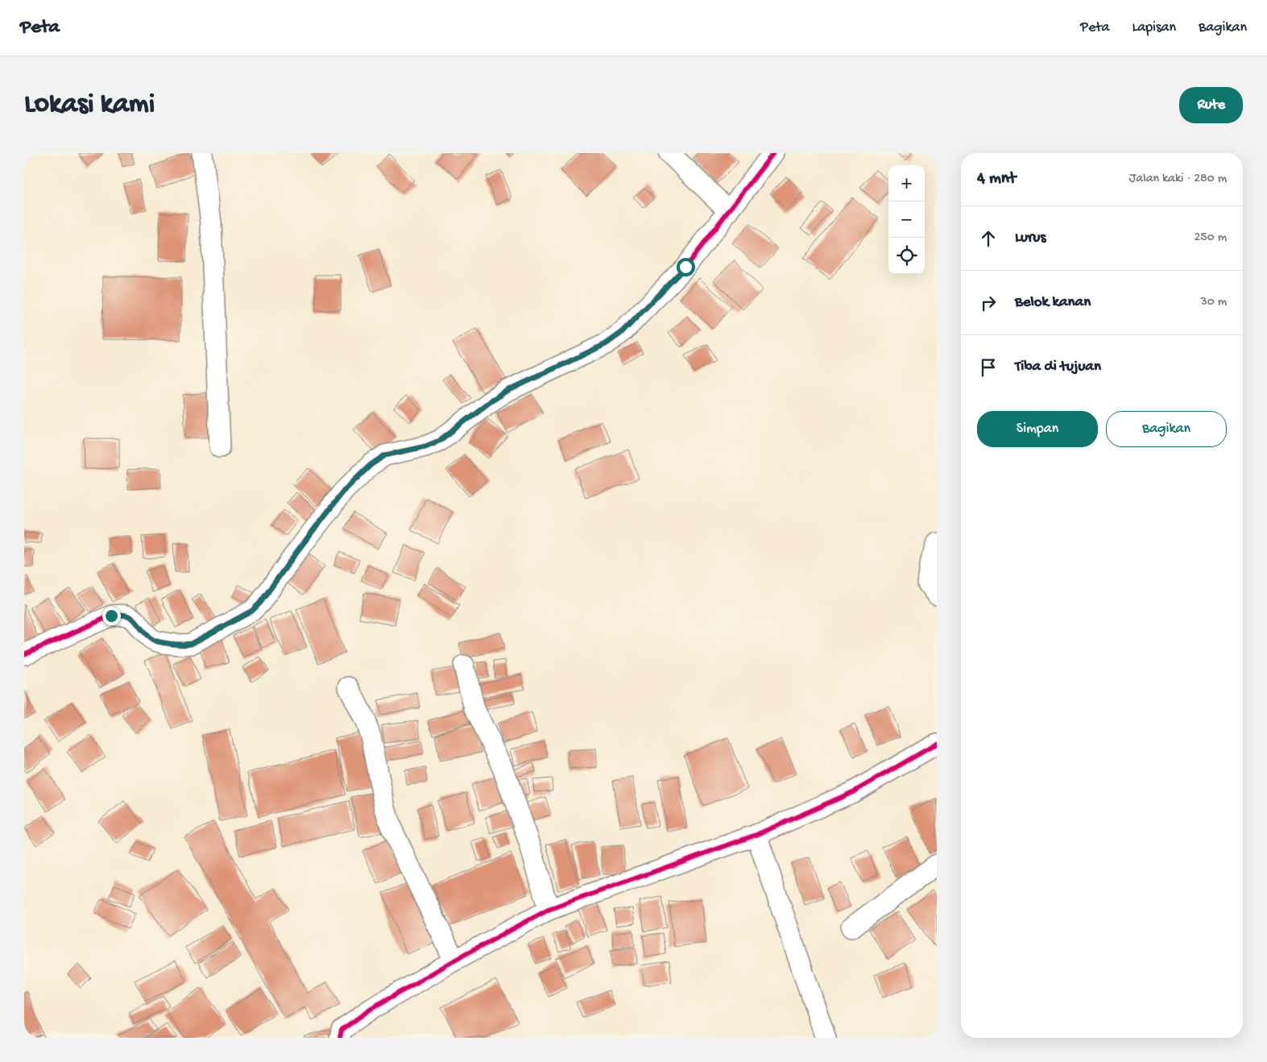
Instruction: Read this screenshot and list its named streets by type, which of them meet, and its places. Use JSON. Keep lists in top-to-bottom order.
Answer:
{
  "page": {
    "header": "Peta",
    "nav": ["Peta", "Lapisan", "Bagikan"],
    "buttons": [
      "Rute",
      ["Simpan", "Bagikan"]
    ],
    "title": "Lokasi kami",
    "heading": ["4 mnt", "Jalan kaki · 280 m"],
    "map_buttons": ["+", "−"],
    "list": [
      ["Lurus", "250 m"],
      ["Belok kanan", "30 m"],
      "Tiba di tujuan"
    ]
  }
}
